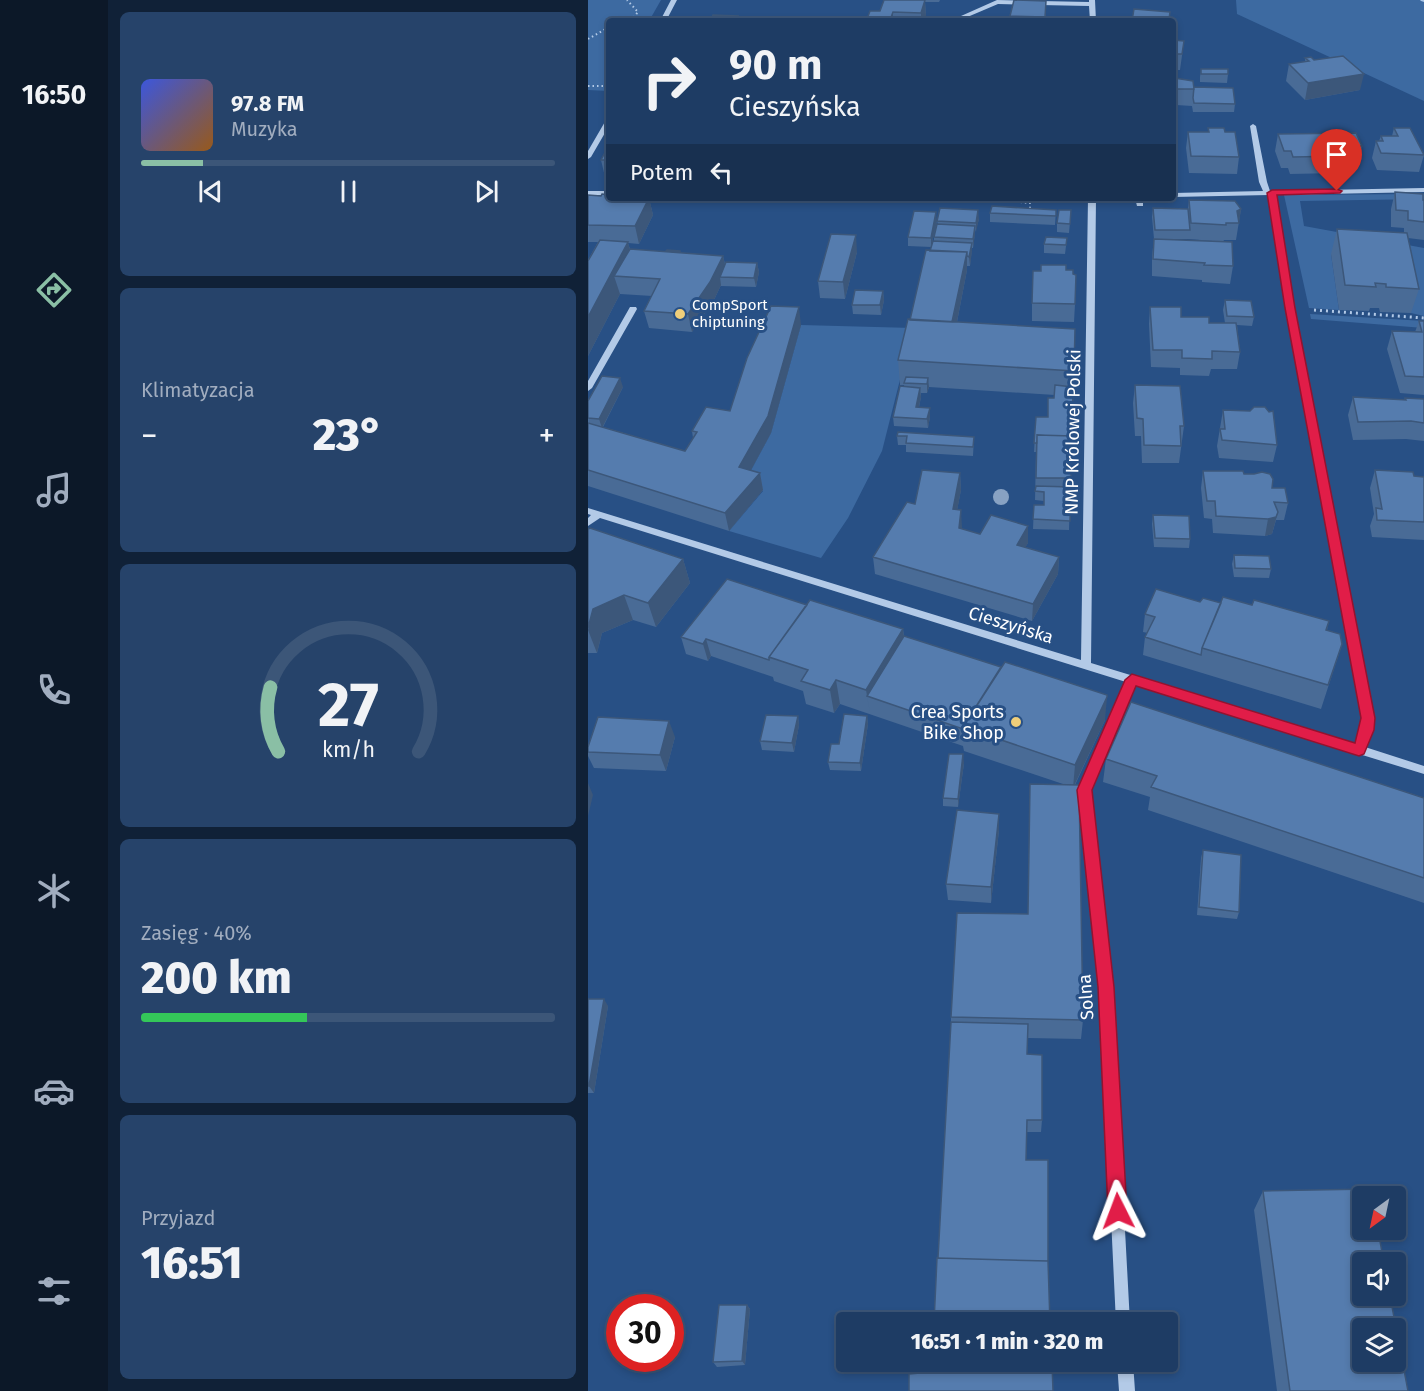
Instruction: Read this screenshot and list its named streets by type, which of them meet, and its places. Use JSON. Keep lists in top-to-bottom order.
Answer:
{
  "streets": {
    "street": ["NMP Królowej Polski", "Cieszyńska", "Solna"]
  },
  "crossings": [
    ["NMP Królowej Polski", "Cieszyńska"],
    ["Cieszyńska", "Solna"]
  ],
  "places": ["CompSport chiptuning", "Crea Sports Bike Shop"],
  "north": "bottom left",
  "page": {
    "tabs": "16:50",
    "turn": ["90 m", "Cieszyńska"],
    "song": ["97.8 FM", "Muzyka"],
    "then": "Potem",
    "tile": [
      "Klimatyzacja",
      ["Zasięg · 40%", "200 km"],
      ["Przyjazd", "16:51"]
    ],
    "heat": ["−", "23°", "+"],
    "limit": "30",
    "trip": "16:51 · 1 min · 320 m",
    "gauge": ["27", "km/h"]
  }
}
